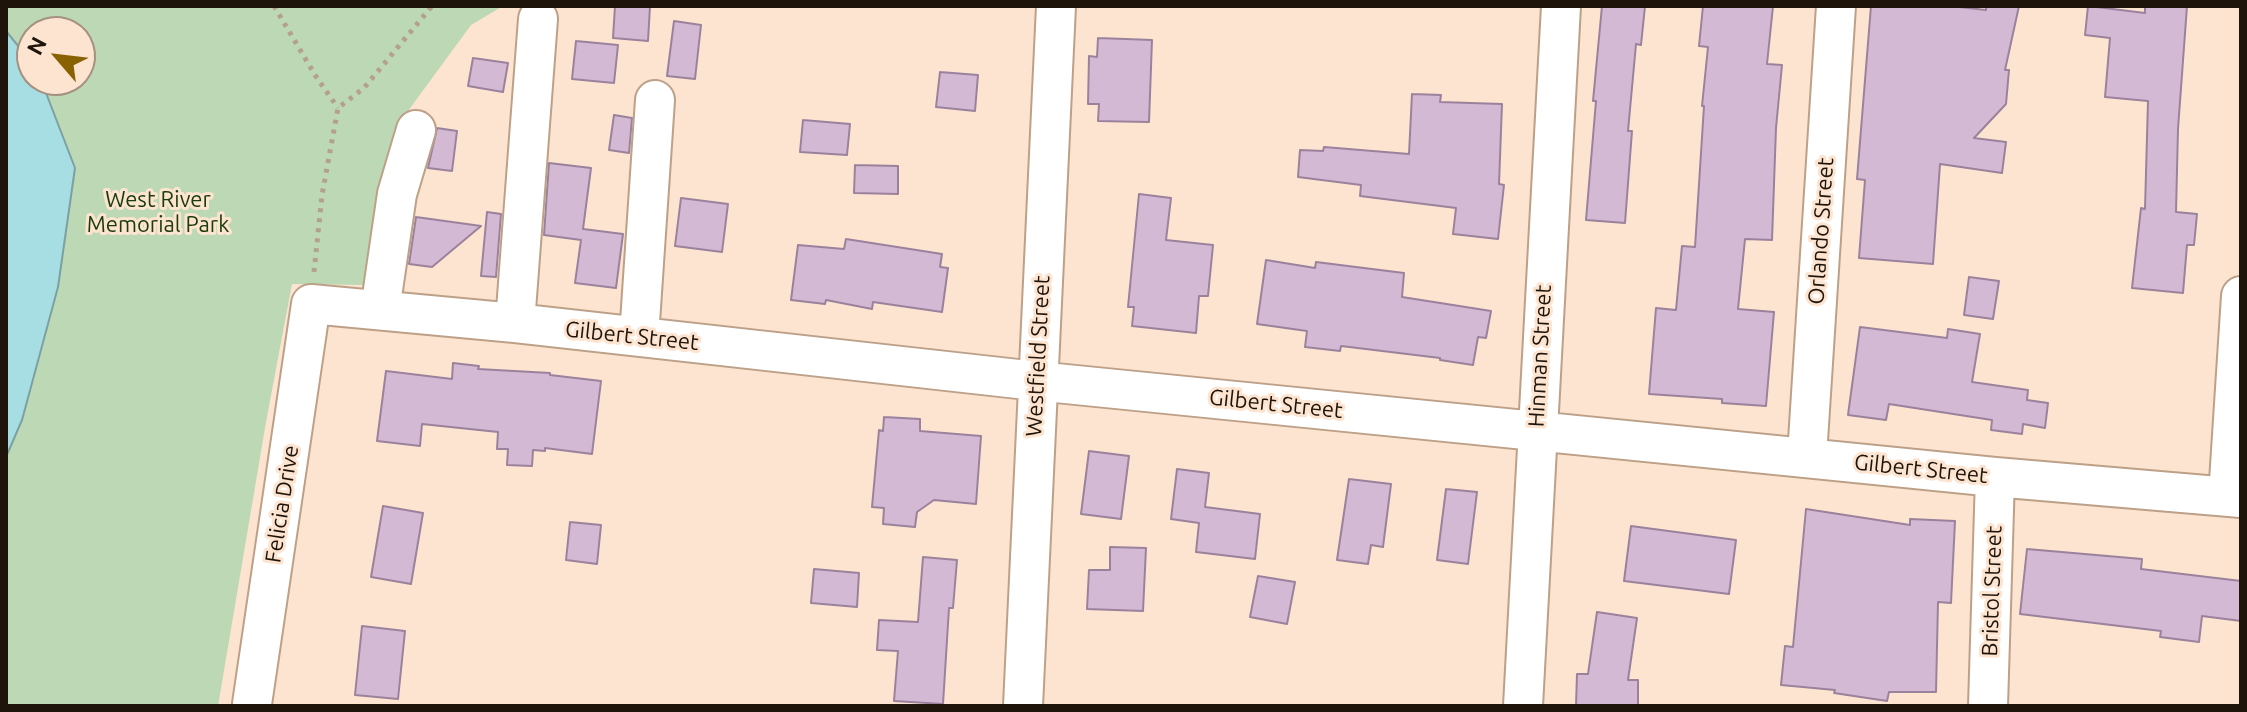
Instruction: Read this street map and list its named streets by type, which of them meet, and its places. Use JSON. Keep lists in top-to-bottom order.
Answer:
{
  "streets": {
    "street": [
      "Orlando Street",
      "Gilbert Street",
      "Westfield Street",
      "Hinman Street",
      "Felicia Drive",
      "Bristol Street"
    ]
  },
  "crossings": [
    ["Orlando Street", "Gilbert Street"],
    ["Gilbert Street", "Westfield Street"],
    ["Gilbert Street", "Hinman Street"],
    ["Gilbert Street", "Felicia Drive"],
    ["Gilbert Street", "Bristol Street"]
  ],
  "parks": ["West River Memorial Park"],
  "north": "top left"
}
